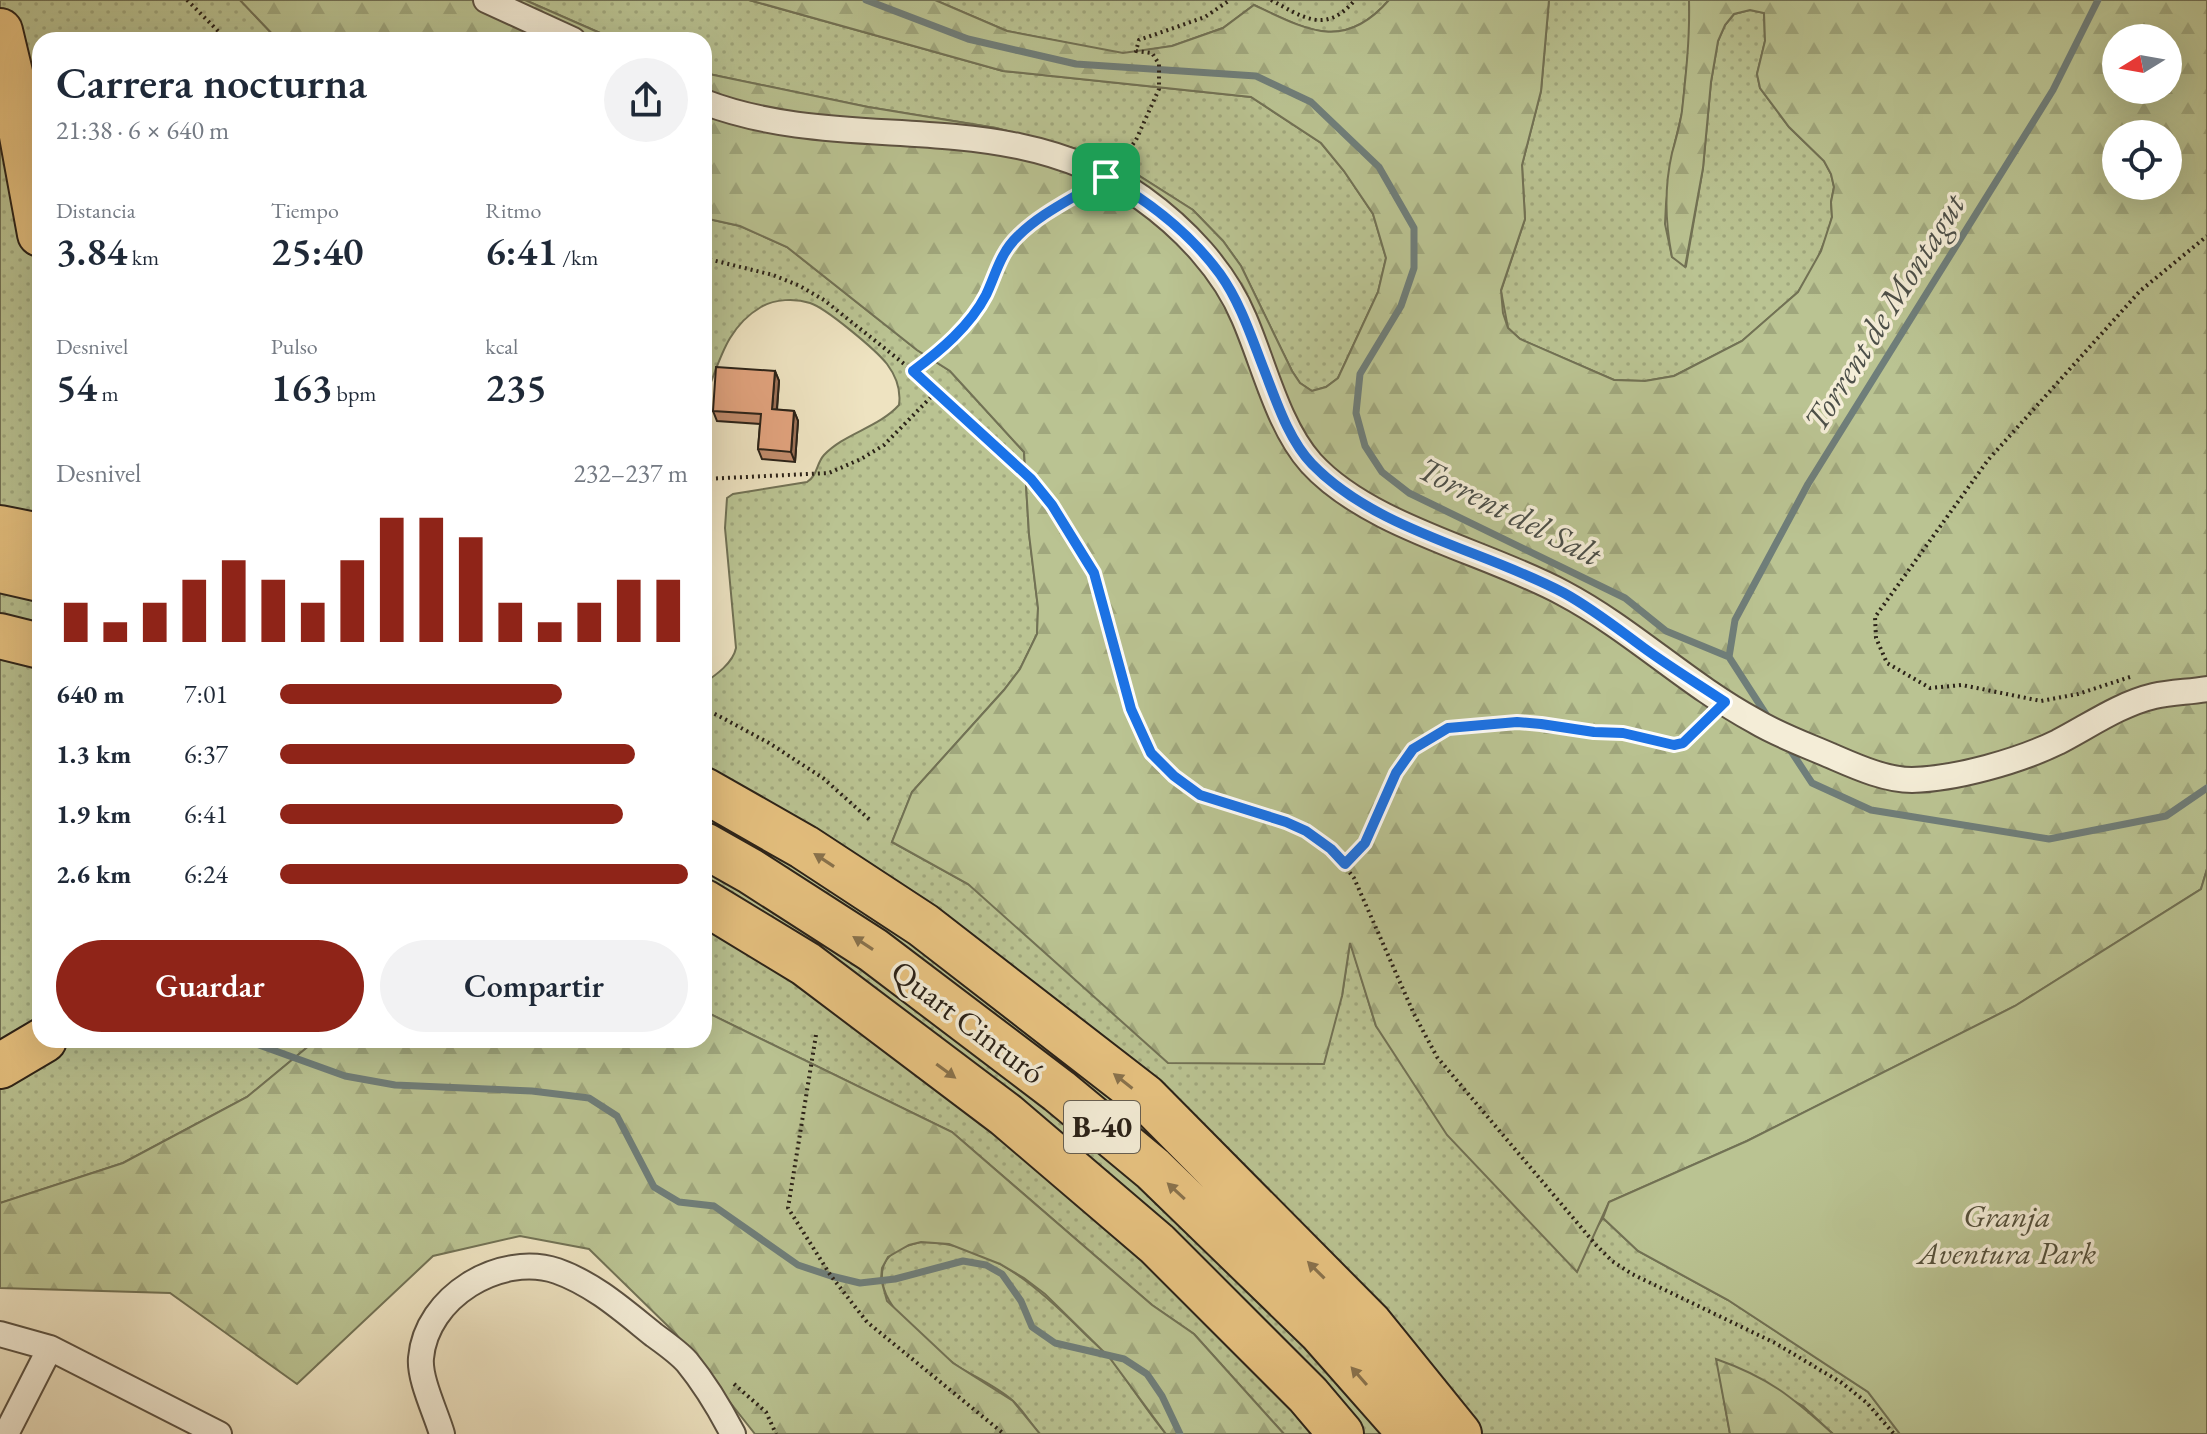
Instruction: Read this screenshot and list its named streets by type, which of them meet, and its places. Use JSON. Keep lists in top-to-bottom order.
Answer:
{
  "streets": {
    "highway": ["Quart Cinturó", "B-40"]
  },
  "water": ["Torrent de Montagut", "Torrent del Salt"],
  "parks": ["Granja Aventura Park"],
  "north": "left",
  "page": {
    "heading": ["Carrera nocturna", "21:38 · 6 × 640 m"],
    "stats": [
      ["Distancia", "3.84 km"],
      ["Tiempo", "25:40"],
      ["Ritmo", "6:41 /km"],
      ["Desnivel", "54 m"],
      ["Pulso", "163 bpm"],
      ["kcal", "235"]
    ],
    "chart": ["Desnivel", "232–237 m"],
    "list": [
      {
        "name": "640 m",
        "note": "7:01"
      },
      {
        "name": "1.3 km",
        "note": "6:37"
      },
      {
        "name": "1.9 km",
        "note": "6:41"
      },
      {
        "name": "2.6 km",
        "note": "6:24"
      }
    ],
    "buttons": ["Guardar", "Compartir"]
  }
}
